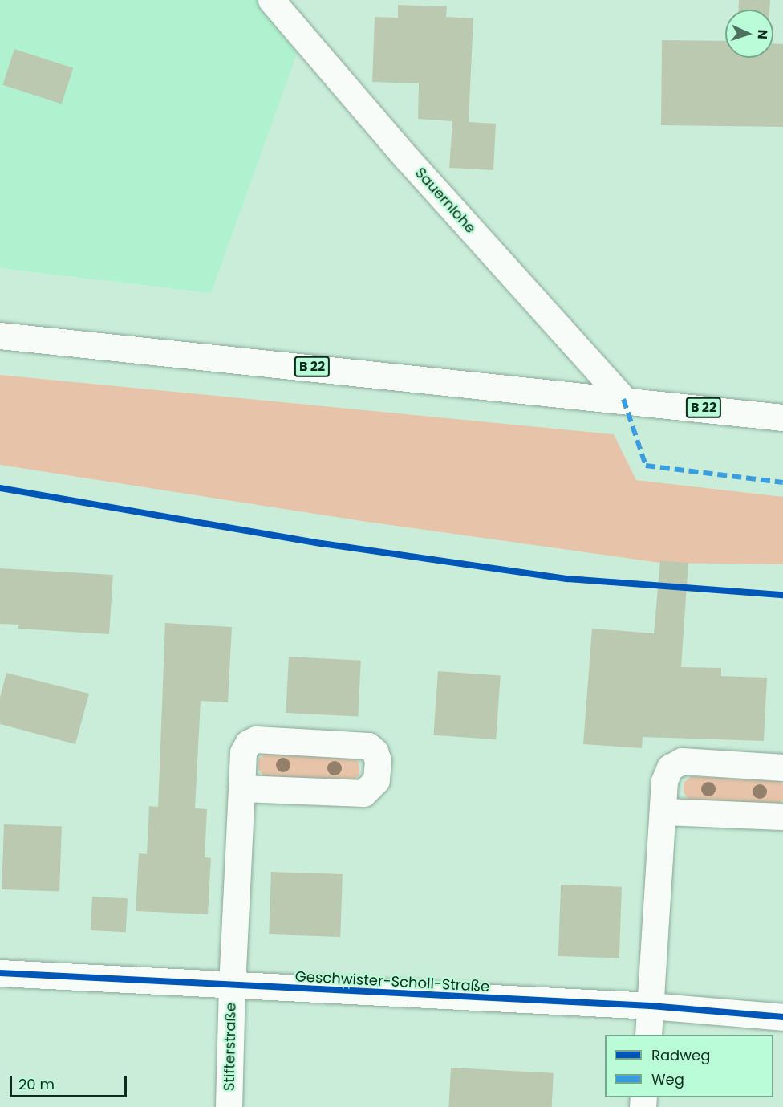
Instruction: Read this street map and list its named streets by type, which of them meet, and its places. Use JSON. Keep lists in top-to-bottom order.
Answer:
{
  "streets": {
    "street": [
      "Sauernlohe",
      "B 22",
      "Geschwister-Scholl-Straße",
      "Stifterstraße"
    ]
  },
  "crossings": [
    ["Sauernlohe", "B 22"],
    ["Geschwister-Scholl-Straße", "Stifterstraße"]
  ],
  "legend": ["Radweg", "Weg"],
  "scale_bar": "20 m",
  "north": "right"
}
